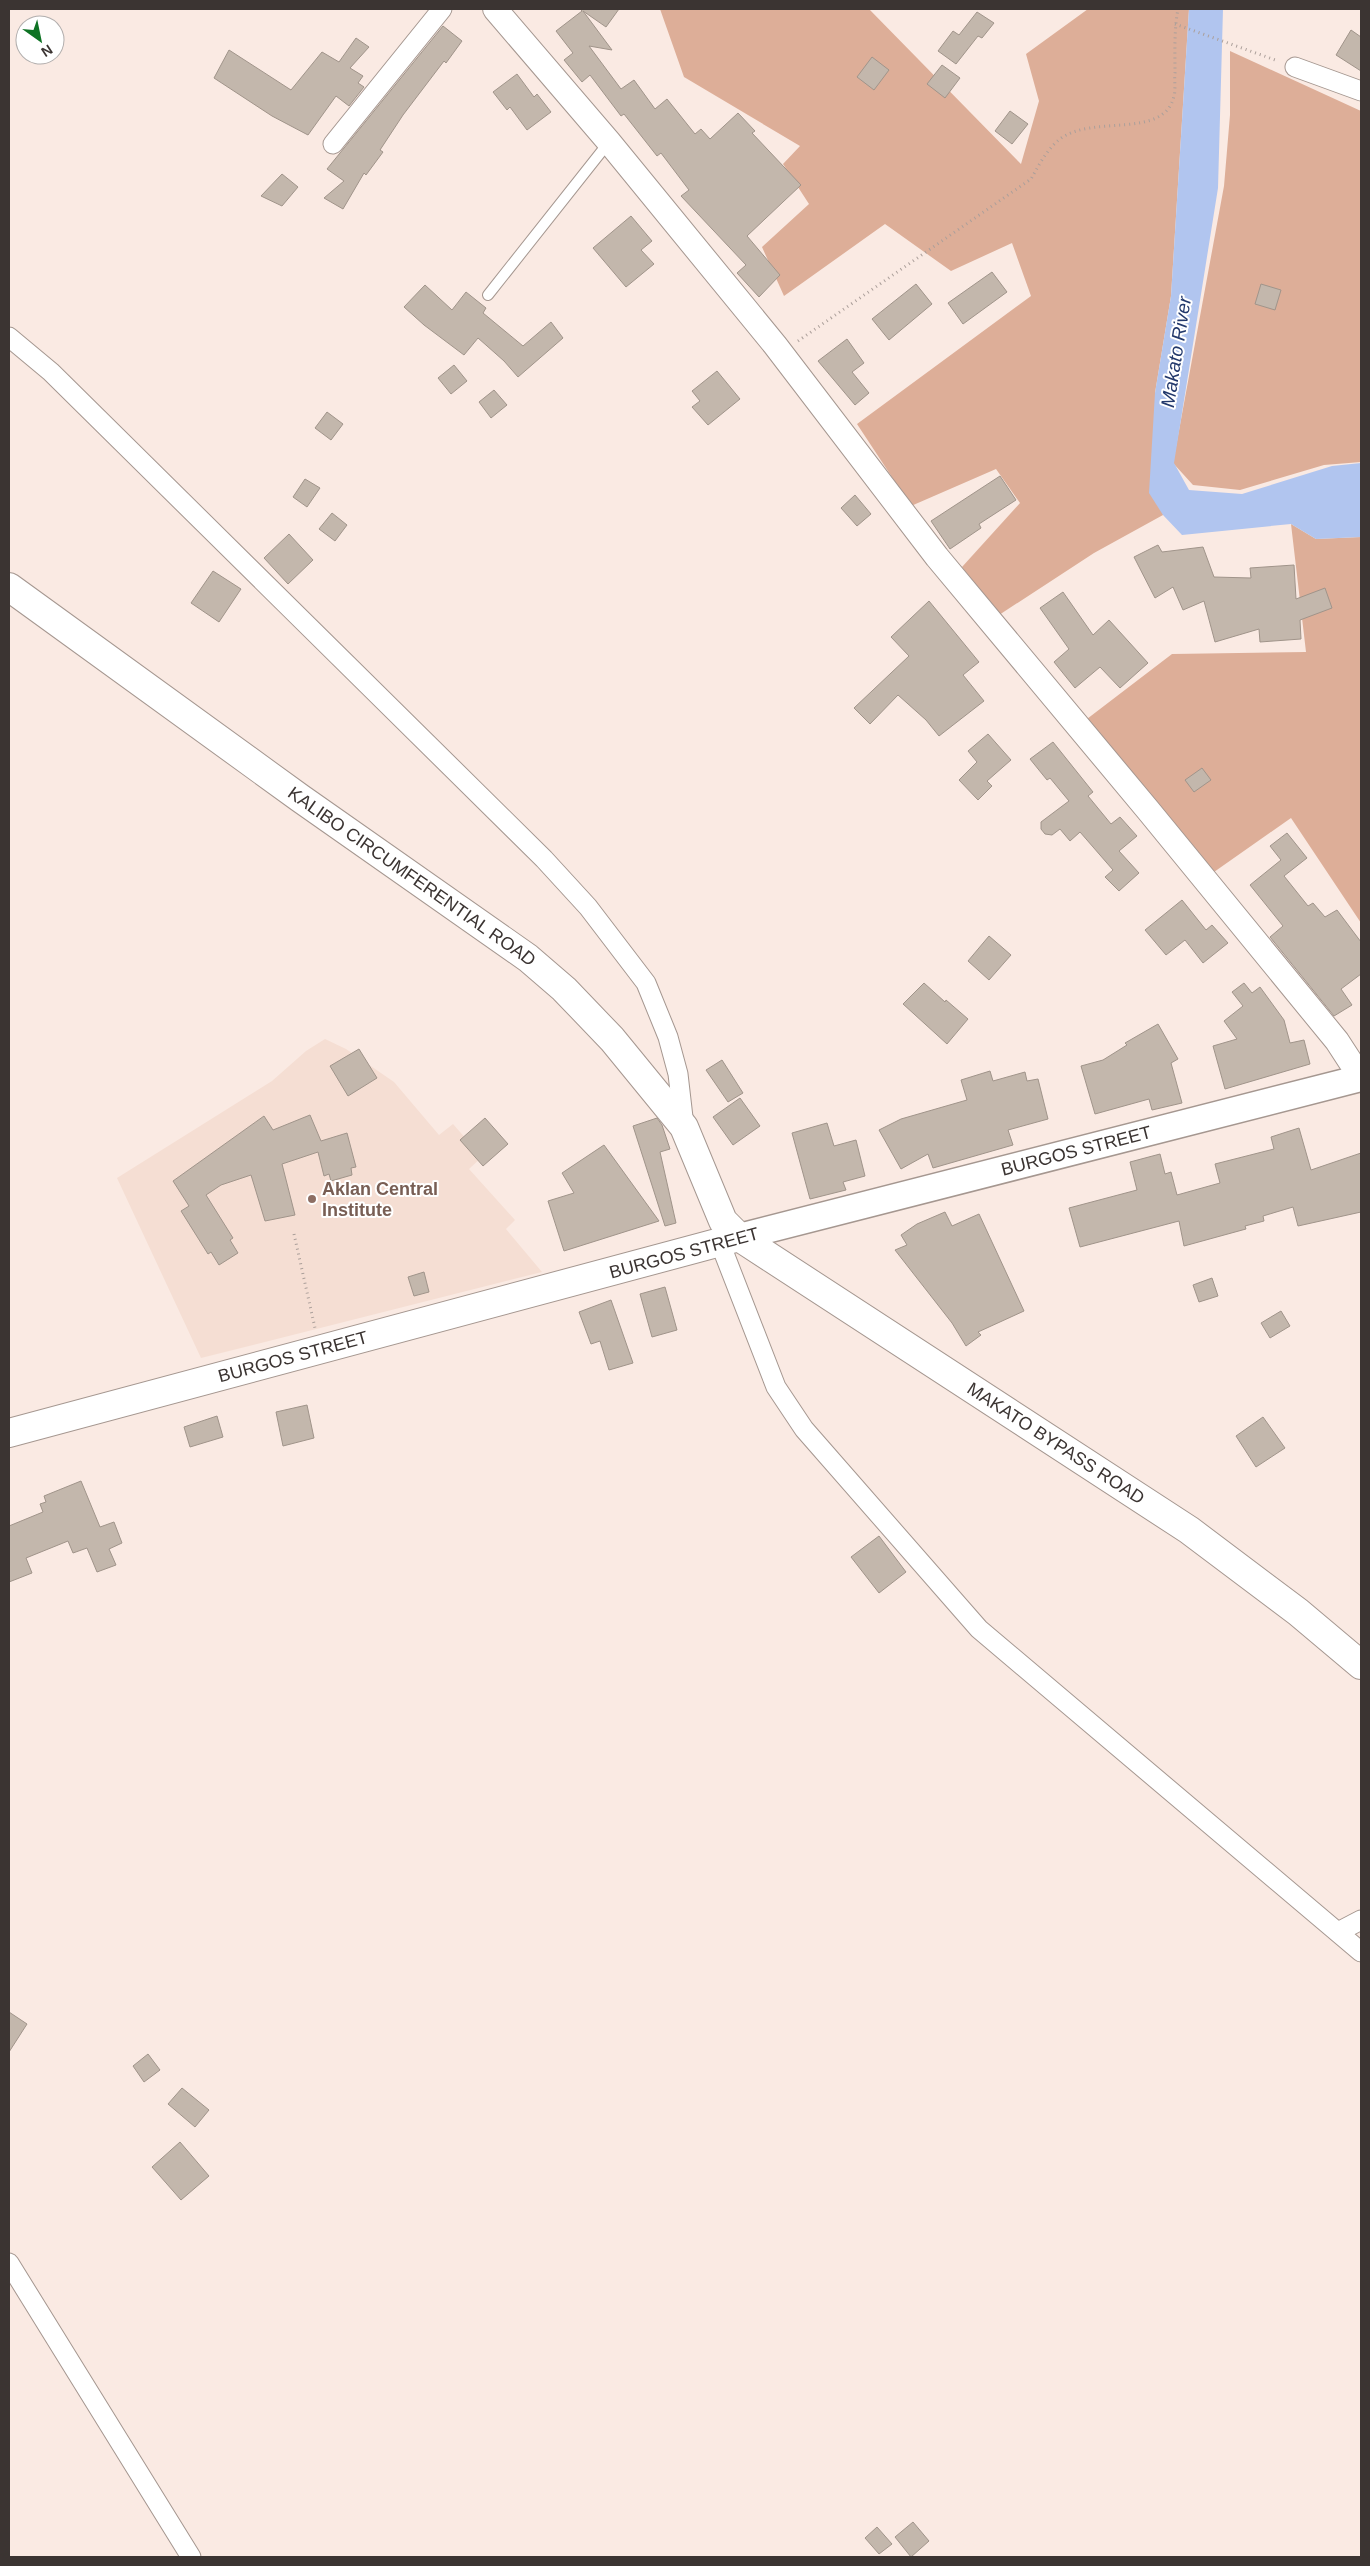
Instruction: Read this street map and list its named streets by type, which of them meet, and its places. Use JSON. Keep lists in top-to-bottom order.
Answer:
{
  "streets": {
    "main road": ["KALIBO CIRCUMFERENTIAL ROAD", "BURGOS STREET", "MAKATO BYPASS ROAD"]
  },
  "crossings": [
    ["KALIBO CIRCUMFERENTIAL ROAD", "BURGOS STREET"],
    ["KALIBO CIRCUMFERENTIAL ROAD", "MAKATO BYPASS ROAD"],
    ["BURGOS STREET", "MAKATO BYPASS ROAD"]
  ],
  "water": ["Makato River"],
  "places": ["Aklan Central Institute"],
  "north": "bottom right"
}
